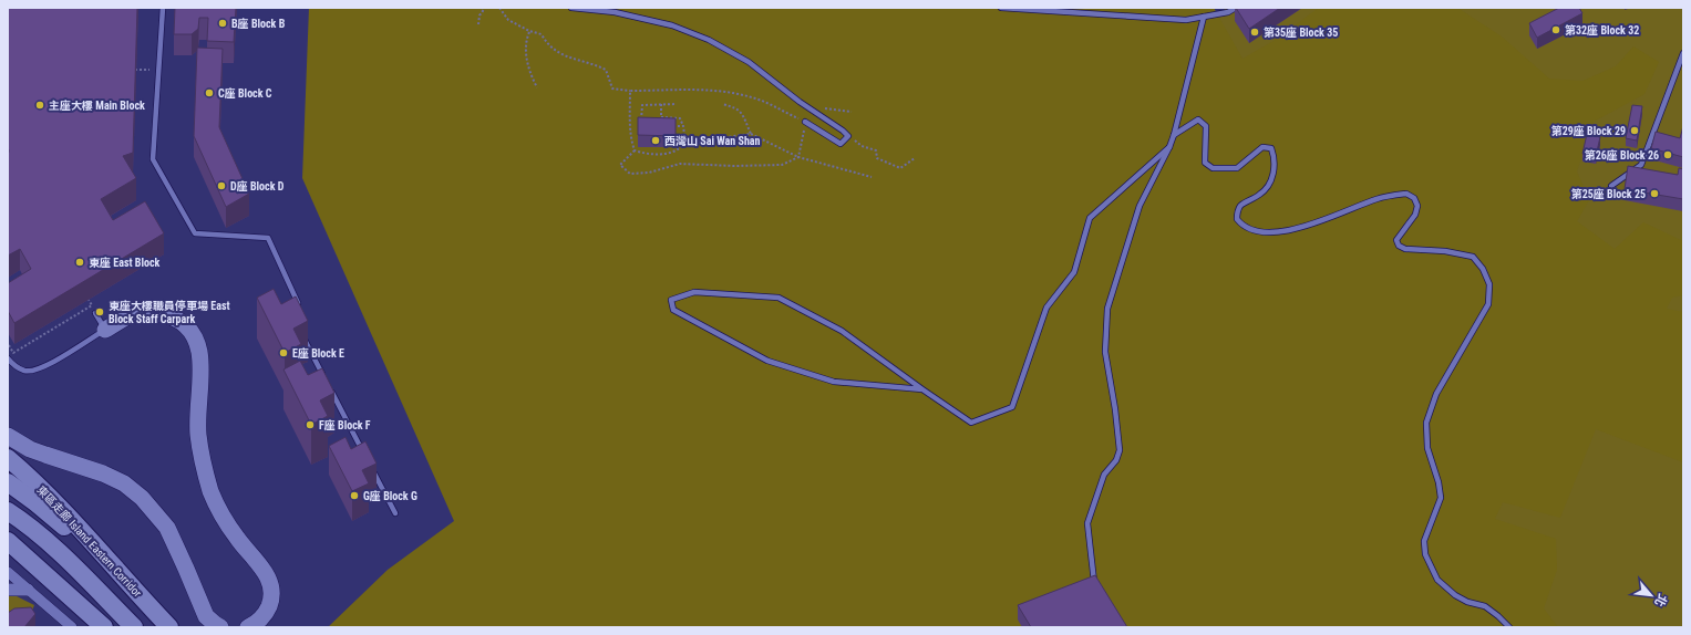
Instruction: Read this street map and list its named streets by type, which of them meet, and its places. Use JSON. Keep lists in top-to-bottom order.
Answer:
{
  "streets": {
    "highway": ["東區走廊 Island Eastern Corridor"]
  },
  "places": [
    "B座 Block B",
    "第32座 Block 32",
    "第35座 Block 35",
    "C座 Block C",
    "主座大樓 Main Block",
    "第29座 Block 29",
    "西灣山 Sai Wan Shan",
    "第26座 Block 26",
    "D座 Block D",
    "第25座 Block 25",
    "東座 East Block",
    "東座大樓職員停車場 East Block Staff Carpark",
    "E座 Block E",
    "F座 Block F",
    "G座 Block G"
  ],
  "north": "bottom right"
}
